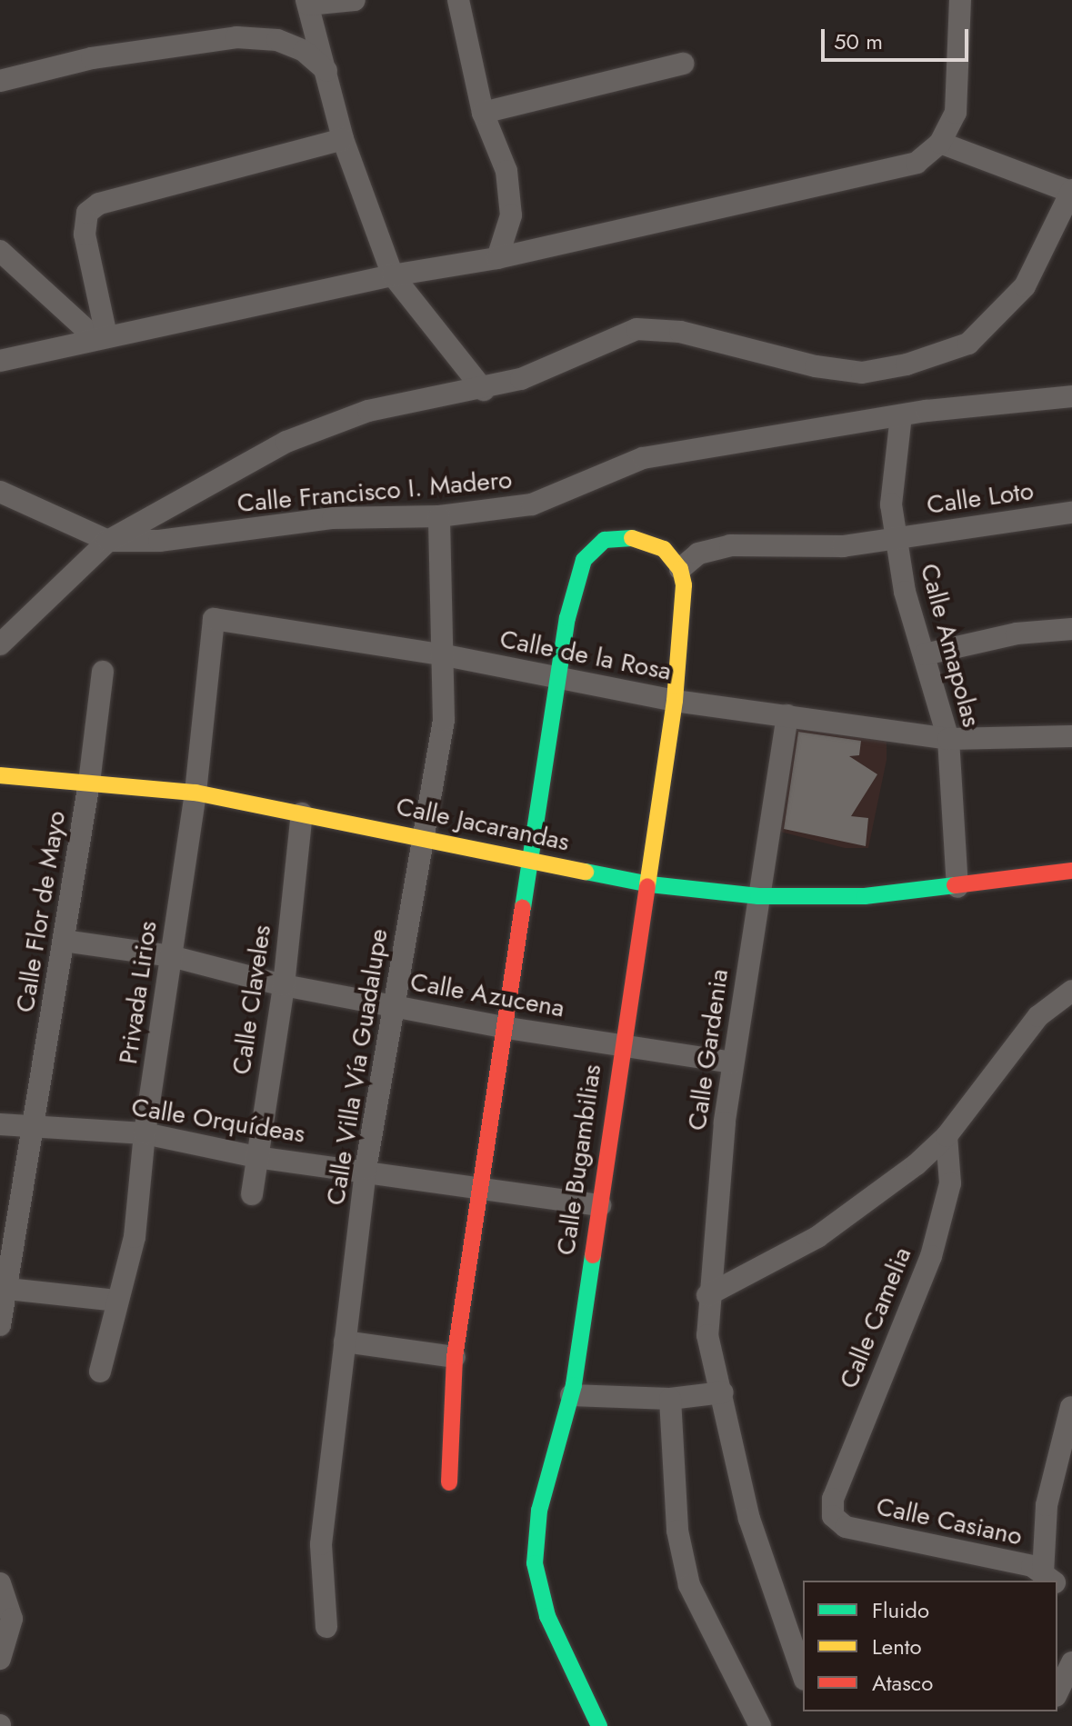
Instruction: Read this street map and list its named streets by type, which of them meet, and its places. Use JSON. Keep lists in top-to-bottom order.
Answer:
{
  "streets": {
    "street": [
      "Calle Francisco I. Madero",
      "Calle Loto",
      "Calle Amapolas",
      "Calle de la Rosa",
      "Calle Jacarandas",
      "Calle Flor de Mayo",
      "Privada Lirios",
      "Calle Azucena",
      "Calle Claveles",
      "Calle Gardenia",
      "Calle Villa Vía Guadalupe",
      "Calle Orquídeas",
      "Calle Bugambilias",
      "Calle Camelia",
      "Calle Casiano"
    ]
  },
  "crossings": [
    ["Calle Francisco I. Madero", "Calle Amapolas"],
    ["Calle Francisco I. Madero", "Calle Villa Vía Guadalupe"],
    ["Calle Loto", "Calle Amapolas"],
    ["Calle Amapolas", "Calle de la Rosa"],
    ["Calle Amapolas", "Calle Jacarandas"],
    ["Calle de la Rosa", "Privada Lirios"],
    ["Calle de la Rosa", "Calle Gardenia"],
    ["Calle de la Rosa", "Calle Villa Vía Guadalupe"],
    ["Calle de la Rosa", "Calle Bugambilias"],
    ["Calle Jacarandas", "Calle Flor de Mayo"],
    ["Calle Jacarandas", "Privada Lirios"],
    ["Calle Jacarandas", "Calle Claveles"],
    ["Calle Jacarandas", "Calle Gardenia"],
    ["Calle Jacarandas", "Calle Villa Vía Guadalupe"],
    ["Calle Jacarandas", "Calle Bugambilias"],
    ["Calle Flor de Mayo", "Calle Azucena"],
    ["Calle Flor de Mayo", "Calle Orquídeas"],
    ["Privada Lirios", "Calle Azucena"],
    ["Privada Lirios", "Calle Orquídeas"],
    ["Calle Azucena", "Calle Claveles"],
    ["Calle Azucena", "Calle Gardenia"],
    ["Calle Azucena", "Calle Villa Vía Guadalupe"],
    ["Calle Azucena", "Calle Bugambilias"],
    ["Calle Claveles", "Calle Orquídeas"],
    ["Calle Villa Vía Guadalupe", "Calle Orquídeas"],
    ["Calle Orquídeas", "Calle Bugambilias"],
    ["Calle Camelia", "Calle Casiano"]
  ],
  "legend": ["Fluido", "Lento", "Atasco"],
  "scale_bar": "50 m"
}
